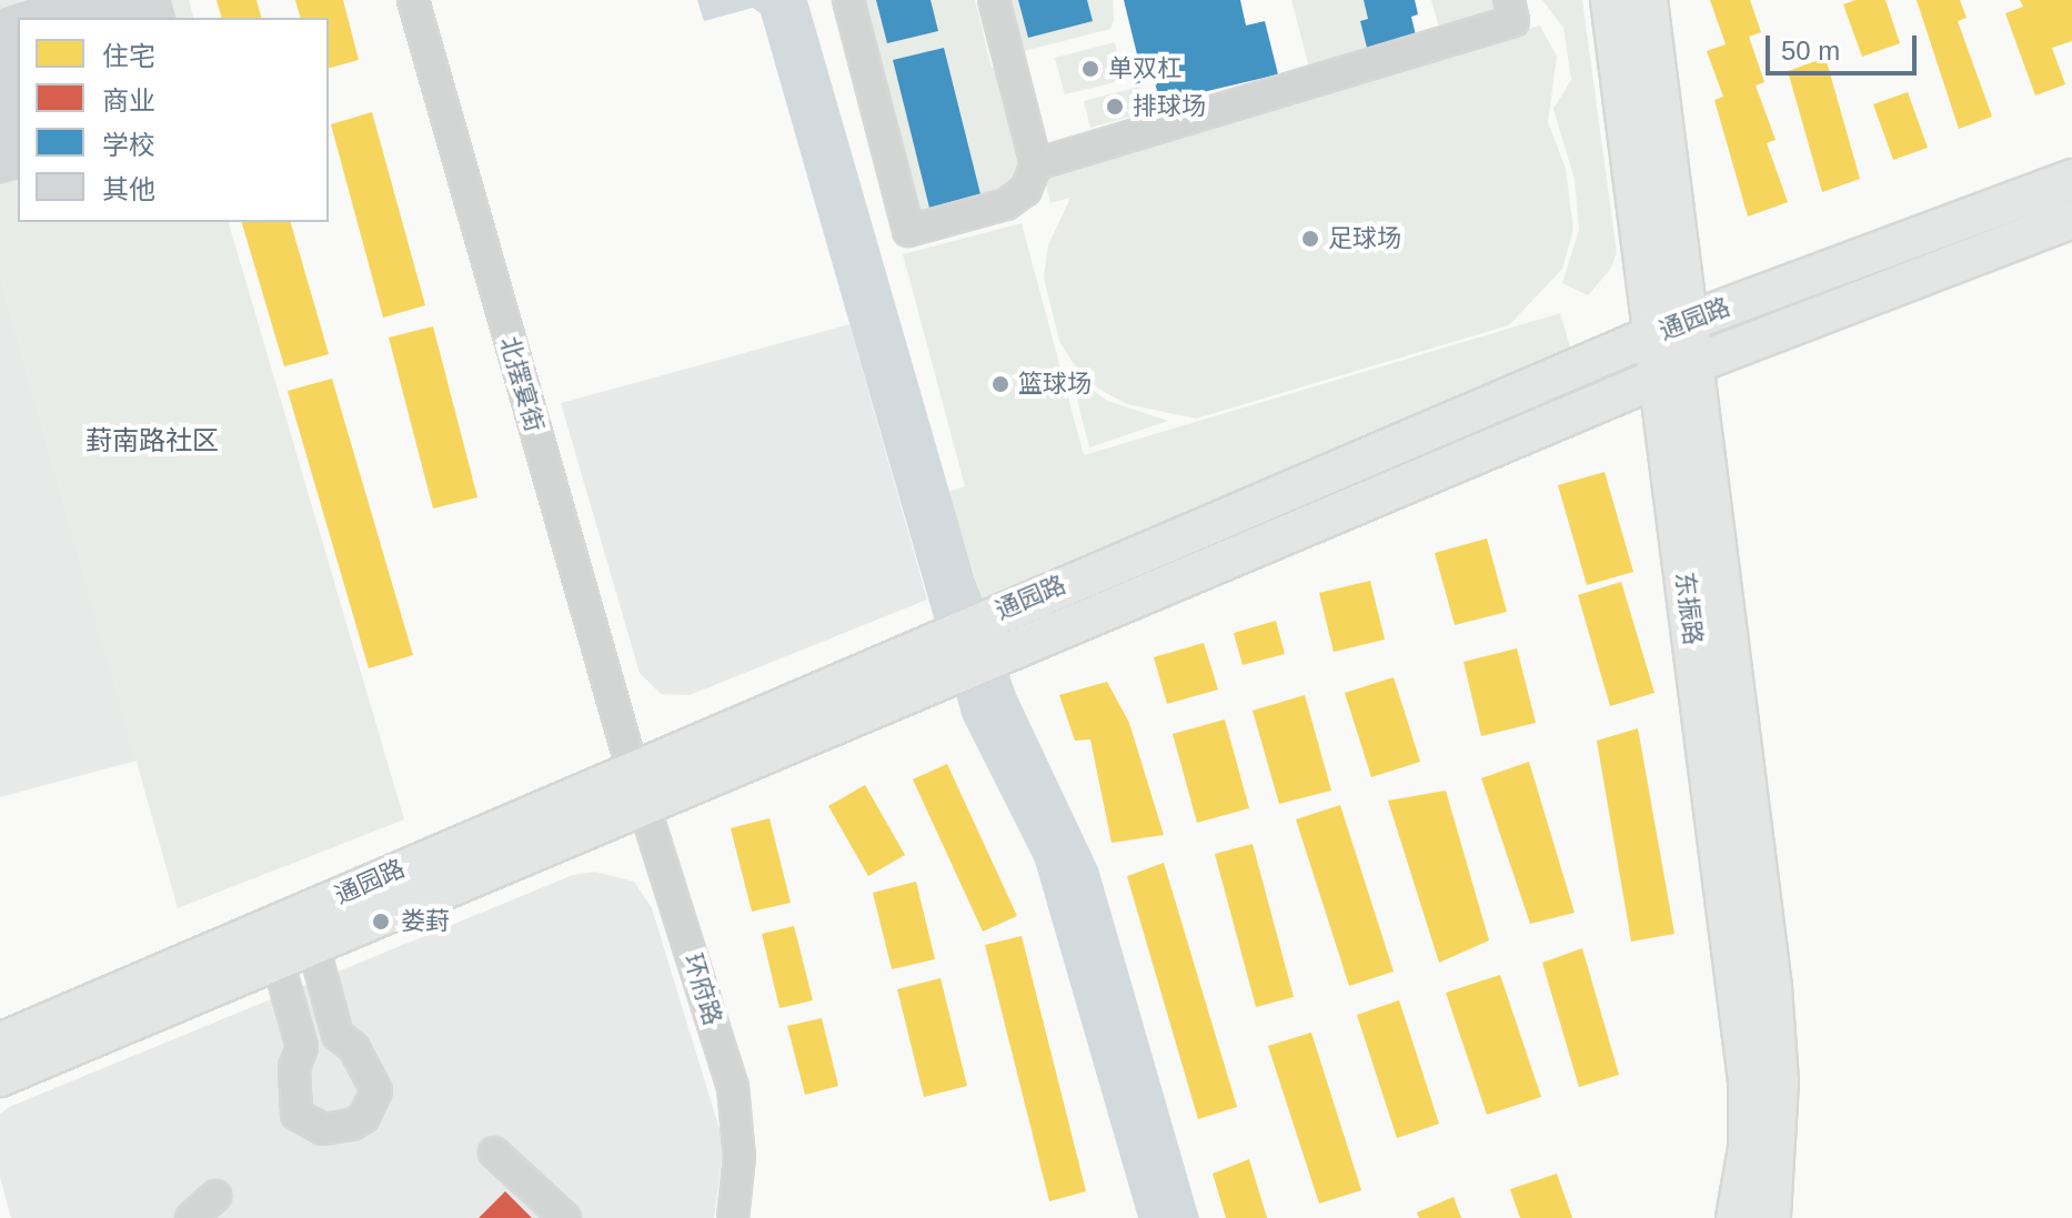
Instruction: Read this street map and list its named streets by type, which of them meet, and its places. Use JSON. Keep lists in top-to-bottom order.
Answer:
{
  "streets": {
    "main road": ["通园路", "东振路"],
    "street": ["北摆宴街", "环府路"]
  },
  "crossings": [
    ["通园路", "北摆宴街"],
    ["通园路", "东振路"],
    ["通园路", "环府路"],
    ["北摆宴街", "环府路"]
  ],
  "districts": ["葑南路社区"],
  "places": [
    "单双杠",
    "排球场",
    "足球场",
    "篮球场",
    "娄葑"
  ],
  "legend": [
    "住宅",
    "商业",
    "学校",
    "其他"
  ],
  "scale_bar": "50 m"
}
